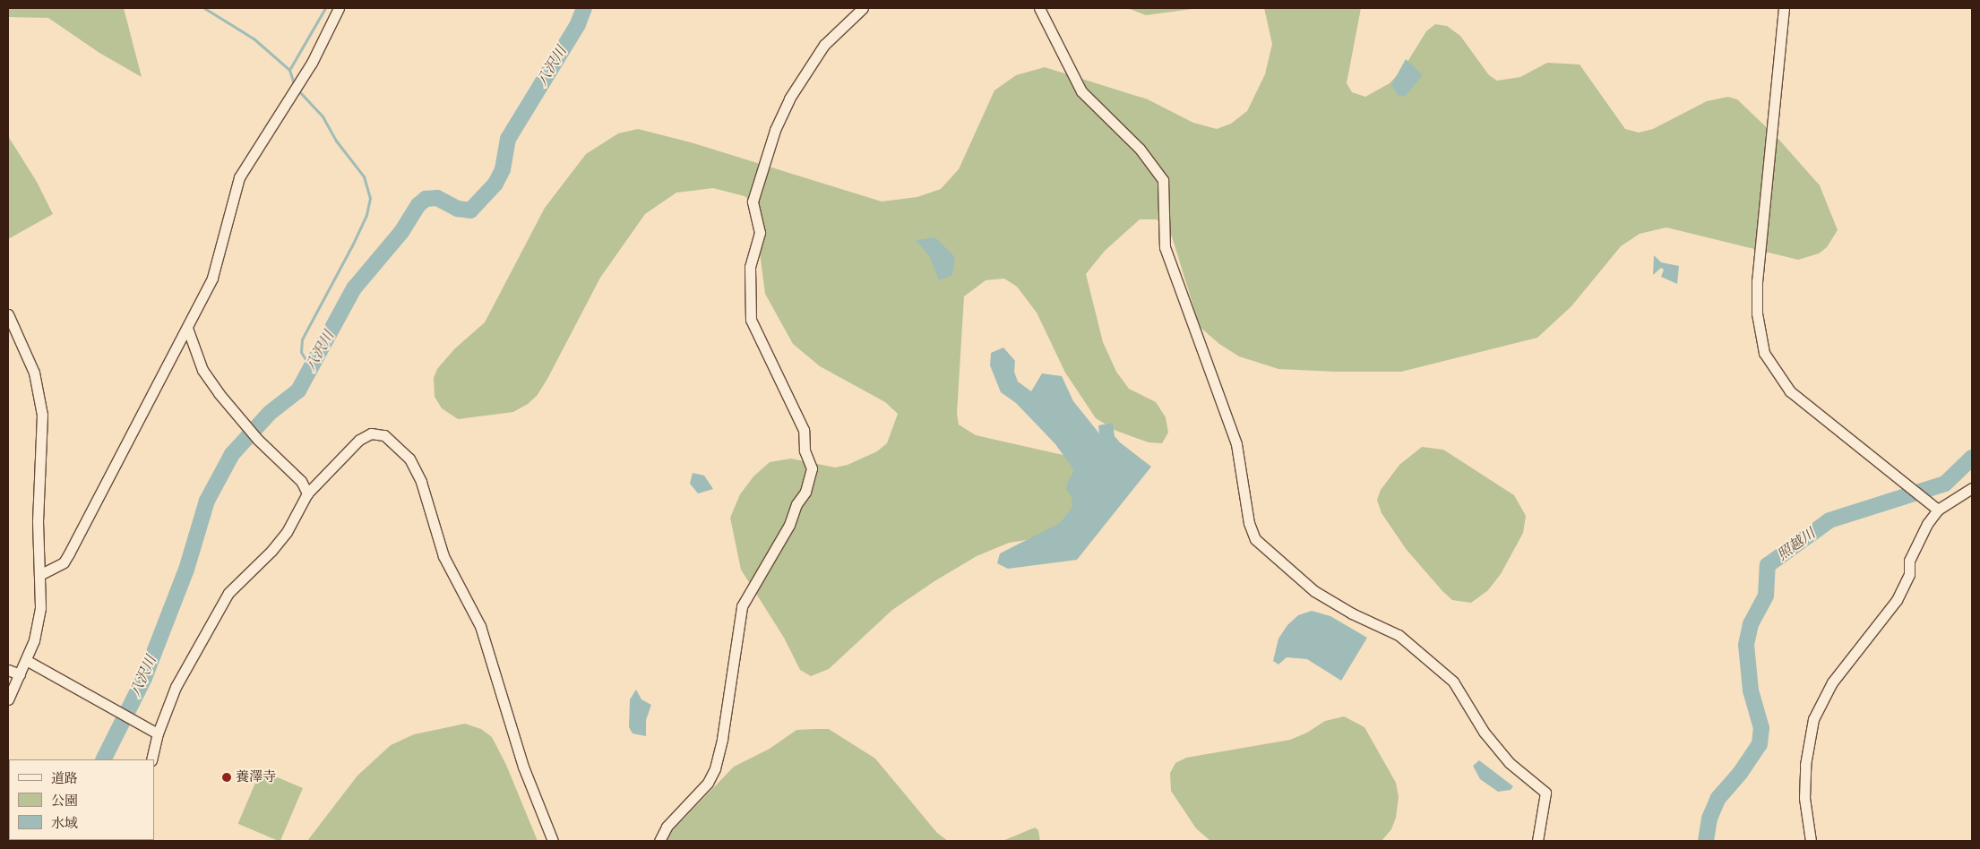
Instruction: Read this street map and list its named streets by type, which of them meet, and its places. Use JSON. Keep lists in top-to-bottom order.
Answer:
{
  "water": ["八沢川", "照越川"],
  "places": ["養澤寺"],
  "legend": ["道路", "公園", "水域"]
}
